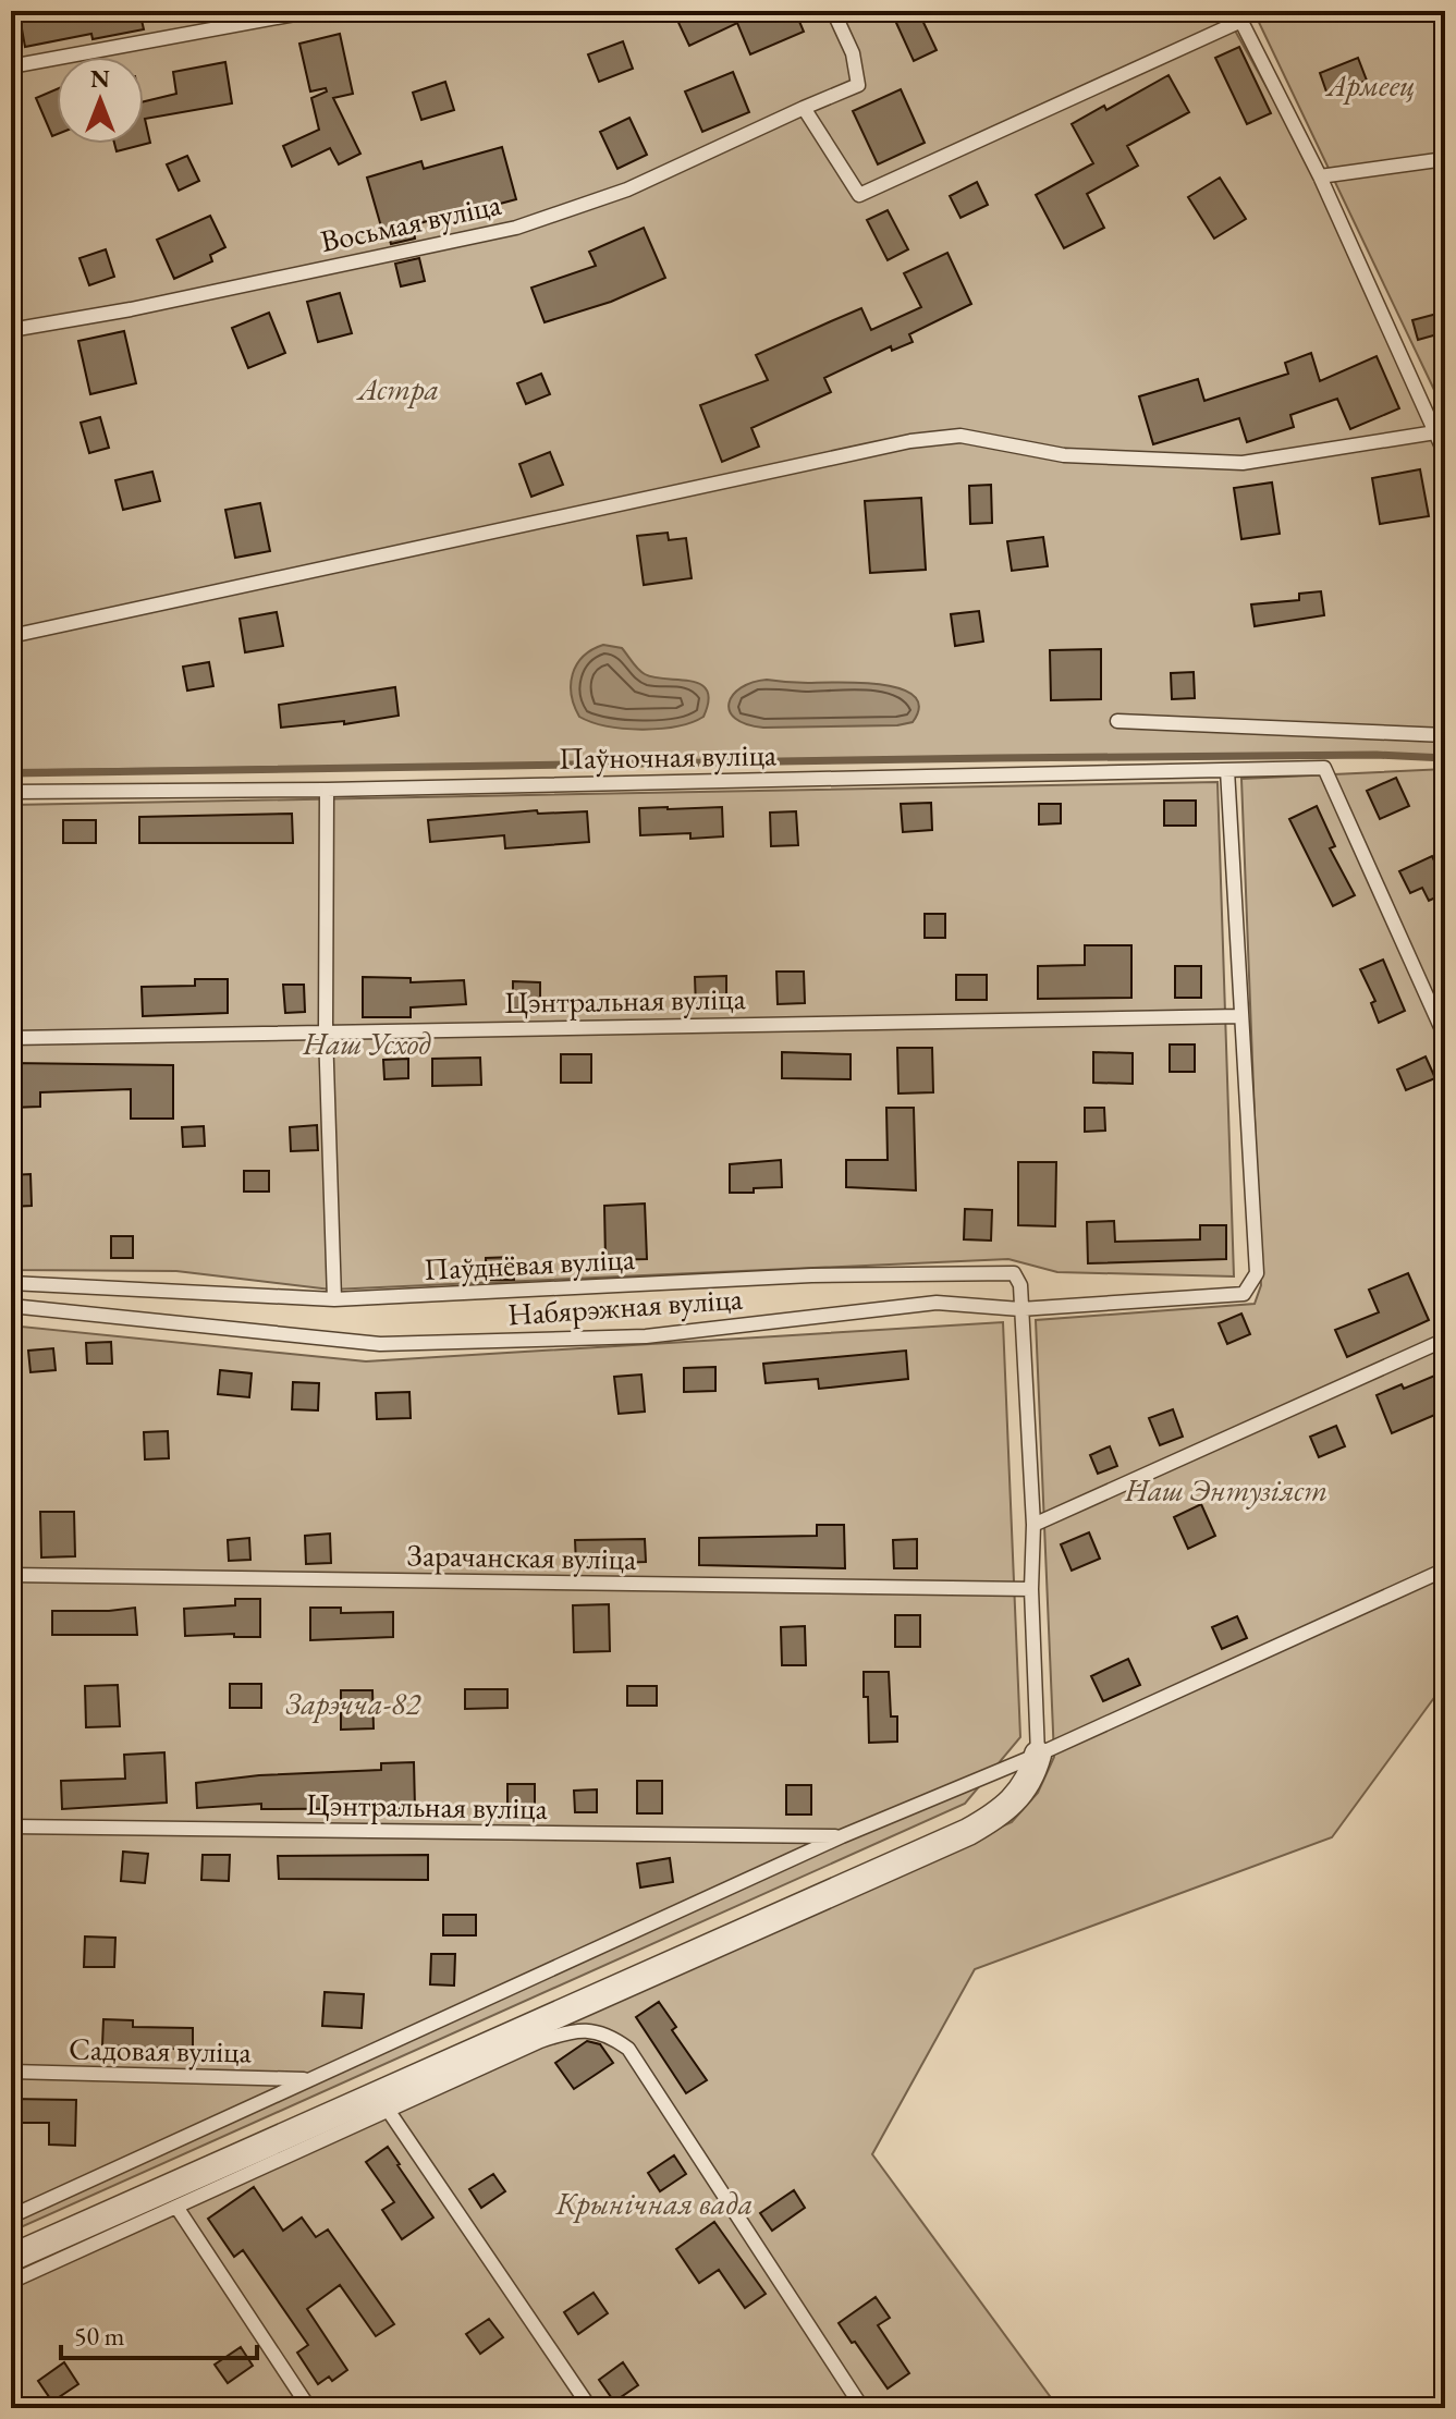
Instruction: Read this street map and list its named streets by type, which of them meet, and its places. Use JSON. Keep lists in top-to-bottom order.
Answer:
{
  "streets": {
    "lane": [
      "Восьмая вуліца",
      "Паўночная вуліца",
      "Цэнтральная вуліца",
      "Паўднёвая вуліца",
      "Набярэжная вуліца",
      "Зарачанская вуліца",
      "Садовая вуліца"
    ]
  },
  "crossings": [
    ["Цэнтральная вуліца", "Набярэжная вуліца"],
    ["Паўднёвая вуліца", "Набярэжная вуліца"]
  ],
  "parks": [
    "Армеец",
    "Астра",
    "Наш Усход",
    "Наш Энтузіяст",
    "Зарэчча-82",
    "Крынічная вада"
  ],
  "scale_bar": "50 m",
  "north": "top"
}
